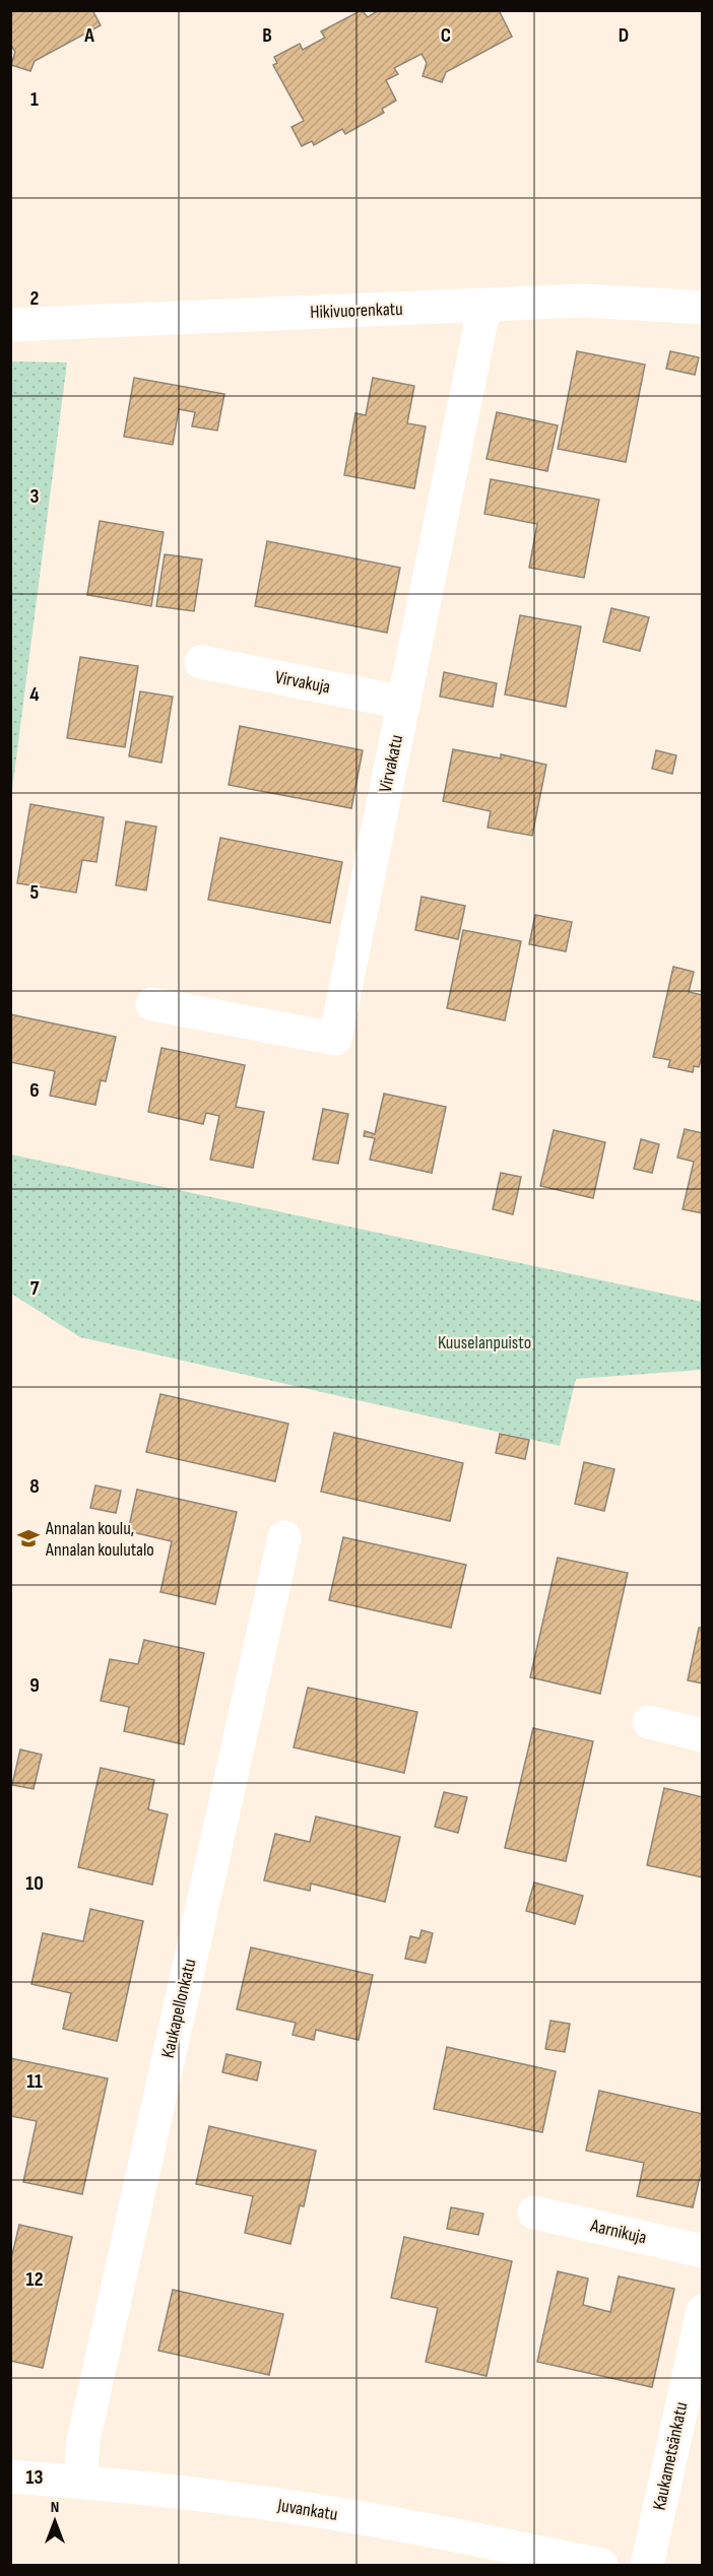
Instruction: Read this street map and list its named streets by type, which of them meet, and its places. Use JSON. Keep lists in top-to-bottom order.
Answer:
{
  "streets": {
    "street": [
      "Hikivuorenkatu",
      "Virvakuja",
      "Virvakatu",
      "Kaukapellonkatu",
      "Aarnikuja",
      "Kaukametsänkatu",
      "Juvankatu"
    ]
  },
  "crossings": [
    ["Hikivuorenkatu", "Virvakatu"],
    ["Virvakuja", "Virvakatu"],
    ["Kaukapellonkatu", "Juvankatu"]
  ],
  "parks": ["Kuuselanpuisto"],
  "places": {
    "school or university": ["Annalan koulu, Annalan koulutalo"]
  },
  "north": "top",
  "grid": {
    "columns": [
      "A",
      "B",
      "C",
      "D"
    ],
    "rows": [
      "1",
      "2",
      "3",
      "4",
      "5",
      "6",
      "7",
      "8",
      "9",
      "10",
      "11",
      "12",
      "13"
    ]
  }
}
